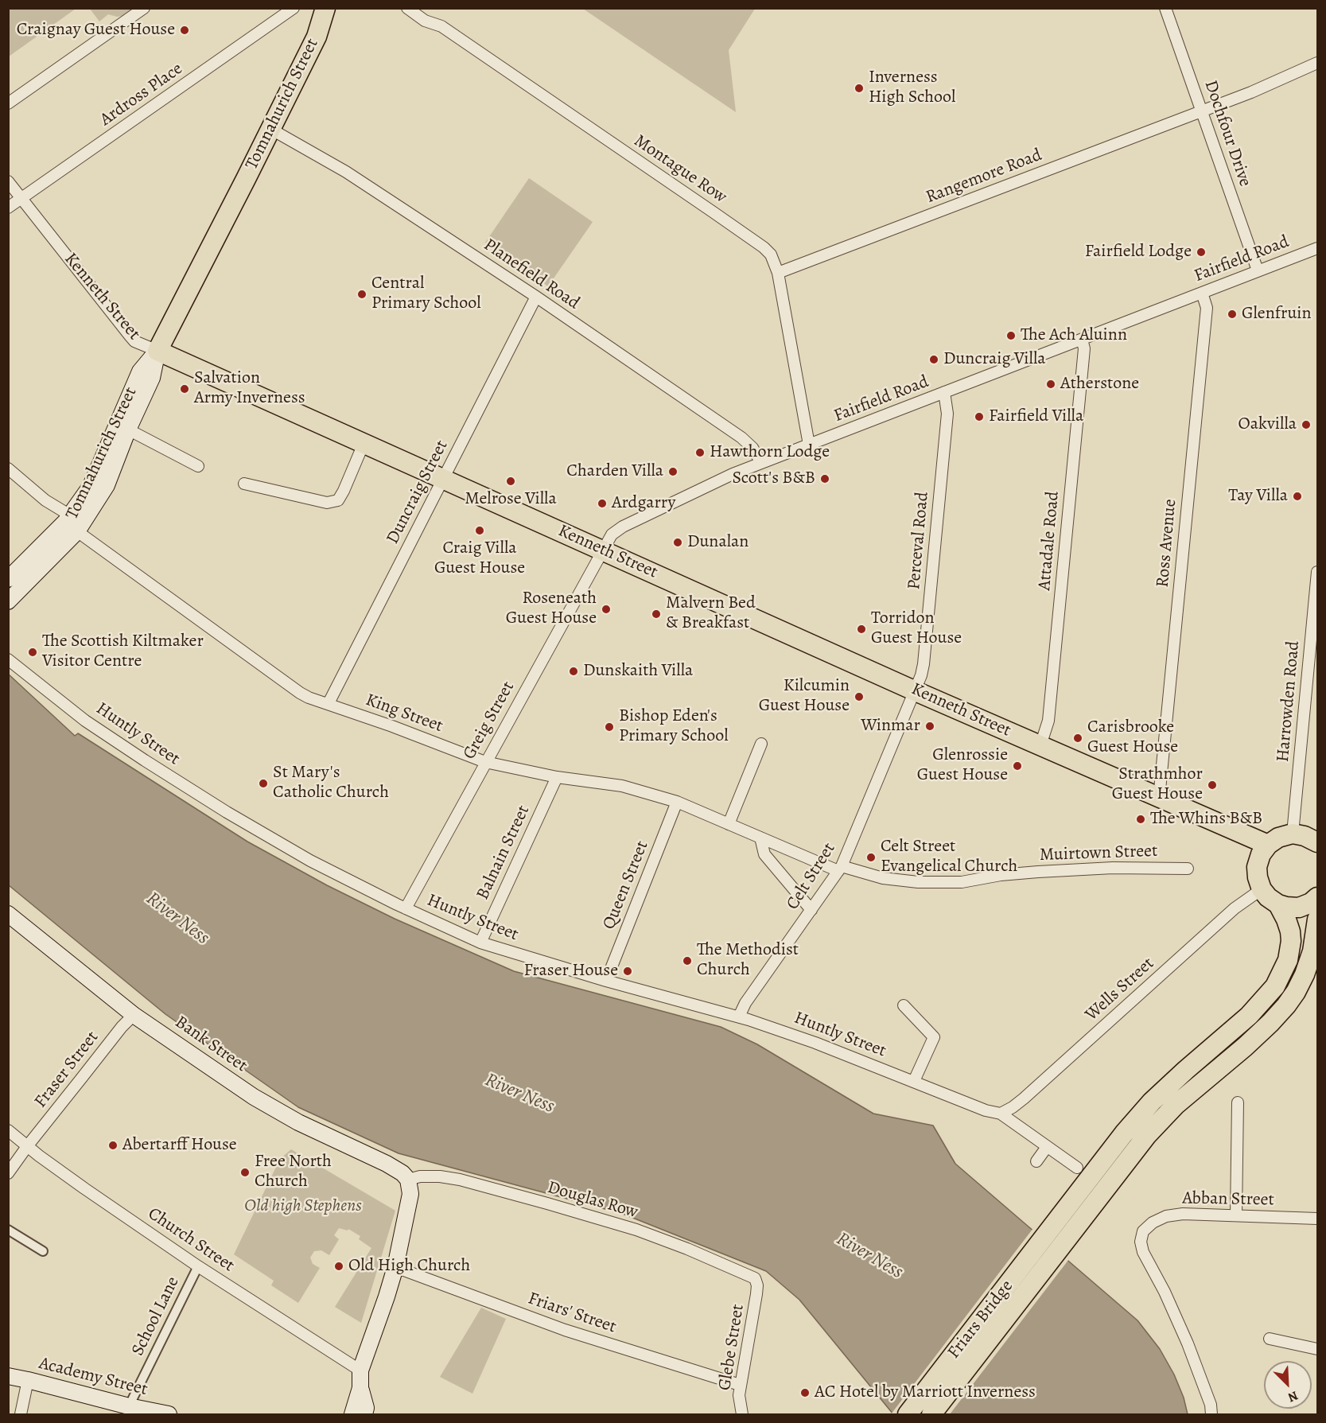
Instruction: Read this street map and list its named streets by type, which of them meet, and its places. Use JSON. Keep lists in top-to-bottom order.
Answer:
{
  "streets": {
    "highway": ["Tomnahurich Street", "Kenneth Street", "Friars Bridge"],
    "main road": ["Bank Street", "Academy Street"],
    "street": [
      "Ardross Place",
      "Dochfour Drive",
      "Montague Row",
      "Rangemore Road",
      "Fairfield Road",
      "Planefield Road",
      "Duncraig Street",
      "Perceval Road",
      "Attadale Road",
      "Ross Avenue",
      "Harrowden Road",
      "King Street",
      "Greig Street",
      "Huntly Street",
      "Balnain Street",
      "Muirtown Street",
      "Celt Street",
      "Queen Street",
      "Wells Street",
      "Fraser Street",
      "Abban Street",
      "Douglas Row",
      "Church Street",
      "Friars' Street",
      "School Lane",
      "Glebe Street"
    ]
  },
  "crossings": [
    ["Ardross Place", "Kenneth Street"],
    ["Tomnahurich Street", "Planefield Road"],
    ["Tomnahurich Street", "Kenneth Street"],
    ["Tomnahurich Street", "King Street"],
    ["Dochfour Drive", "Rangemore Road"],
    ["Dochfour Drive", "Fairfield Road"],
    ["Montague Row", "Rangemore Road"],
    ["Montague Row", "Fairfield Road"],
    ["Fairfield Road", "Planefield Road"],
    ["Fairfield Road", "Kenneth Street"],
    ["Fairfield Road", "Perceval Road"],
    ["Fairfield Road", "Attadale Road"],
    ["Fairfield Road", "Ross Avenue"],
    ["Fairfield Road", "Greig Street"],
    ["Planefield Road", "Duncraig Street"],
    ["Kenneth Street", "Duncraig Street"],
    ["Kenneth Street", "Perceval Road"],
    ["Kenneth Street", "Attadale Road"],
    ["Kenneth Street", "Ross Avenue"],
    ["Kenneth Street", "Greig Street"],
    ["Kenneth Street", "Celt Street"],
    ["Duncraig Street", "King Street"],
    ["Perceval Road", "Celt Street"],
    ["King Street", "Greig Street"],
    ["King Street", "Balnain Street"],
    ["King Street", "Muirtown Street"],
    ["King Street", "Queen Street"],
    ["Greig Street", "Huntly Street"],
    ["Huntly Street", "Balnain Street"],
    ["Huntly Street", "Celt Street"],
    ["Huntly Street", "Queen Street"],
    ["Huntly Street", "Wells Street"],
    ["Muirtown Street", "Celt Street"],
    ["Wells Street", "Friars Bridge"],
    ["Bank Street", "Fraser Street"],
    ["Bank Street", "Douglas Row"],
    ["Fraser Street", "Church Street"],
    ["Douglas Row", "Glebe Street"],
    ["Church Street", "School Lane"],
    ["Friars' Street", "Glebe Street"],
    ["School Lane", "Academy Street"]
  ],
  "water": ["River Ness"],
  "parks": ["Old high Stephens"],
  "places": [
    "Craignay Guest House",
    "Inverness High School",
    "Fairfield Lodge",
    "Central Primary School",
    "Glenfruin",
    "The Ach Aluinn",
    "Duncraig Villa",
    "Atherstone",
    "Salvation Army Inverness",
    "Fairfield Villa",
    "Oakvilla",
    "Hawthorn Lodge",
    "Charden Villa",
    "Scott's B&B",
    "Melrose Villa",
    "Tay Villa",
    "Ardgarry",
    "Craig Villa Guest House",
    "Dunalan",
    "Roseneath Guest House",
    "Malvern Bed & Breakfast",
    "Torridon Guest House",
    "The Scottish Kiltmaker Visitor Centre",
    "Dunskaith Villa",
    "Kilcumin Guest House",
    "Winmar",
    "Bishop Eden's Primary School",
    "Carisbrooke Guest House",
    "Glenrossie Guest House",
    "St Mary's Catholic Church",
    "Strathmhor Guest House",
    "The Whins B&B",
    "Celt Street Evangelical Church",
    "The Methodist Church",
    "Fraser House",
    "Abertarff House",
    "Free North Church",
    "Old High Church",
    "AC Hotel by Marriott Inverness"
  ],
  "north": "bottom right"
}
